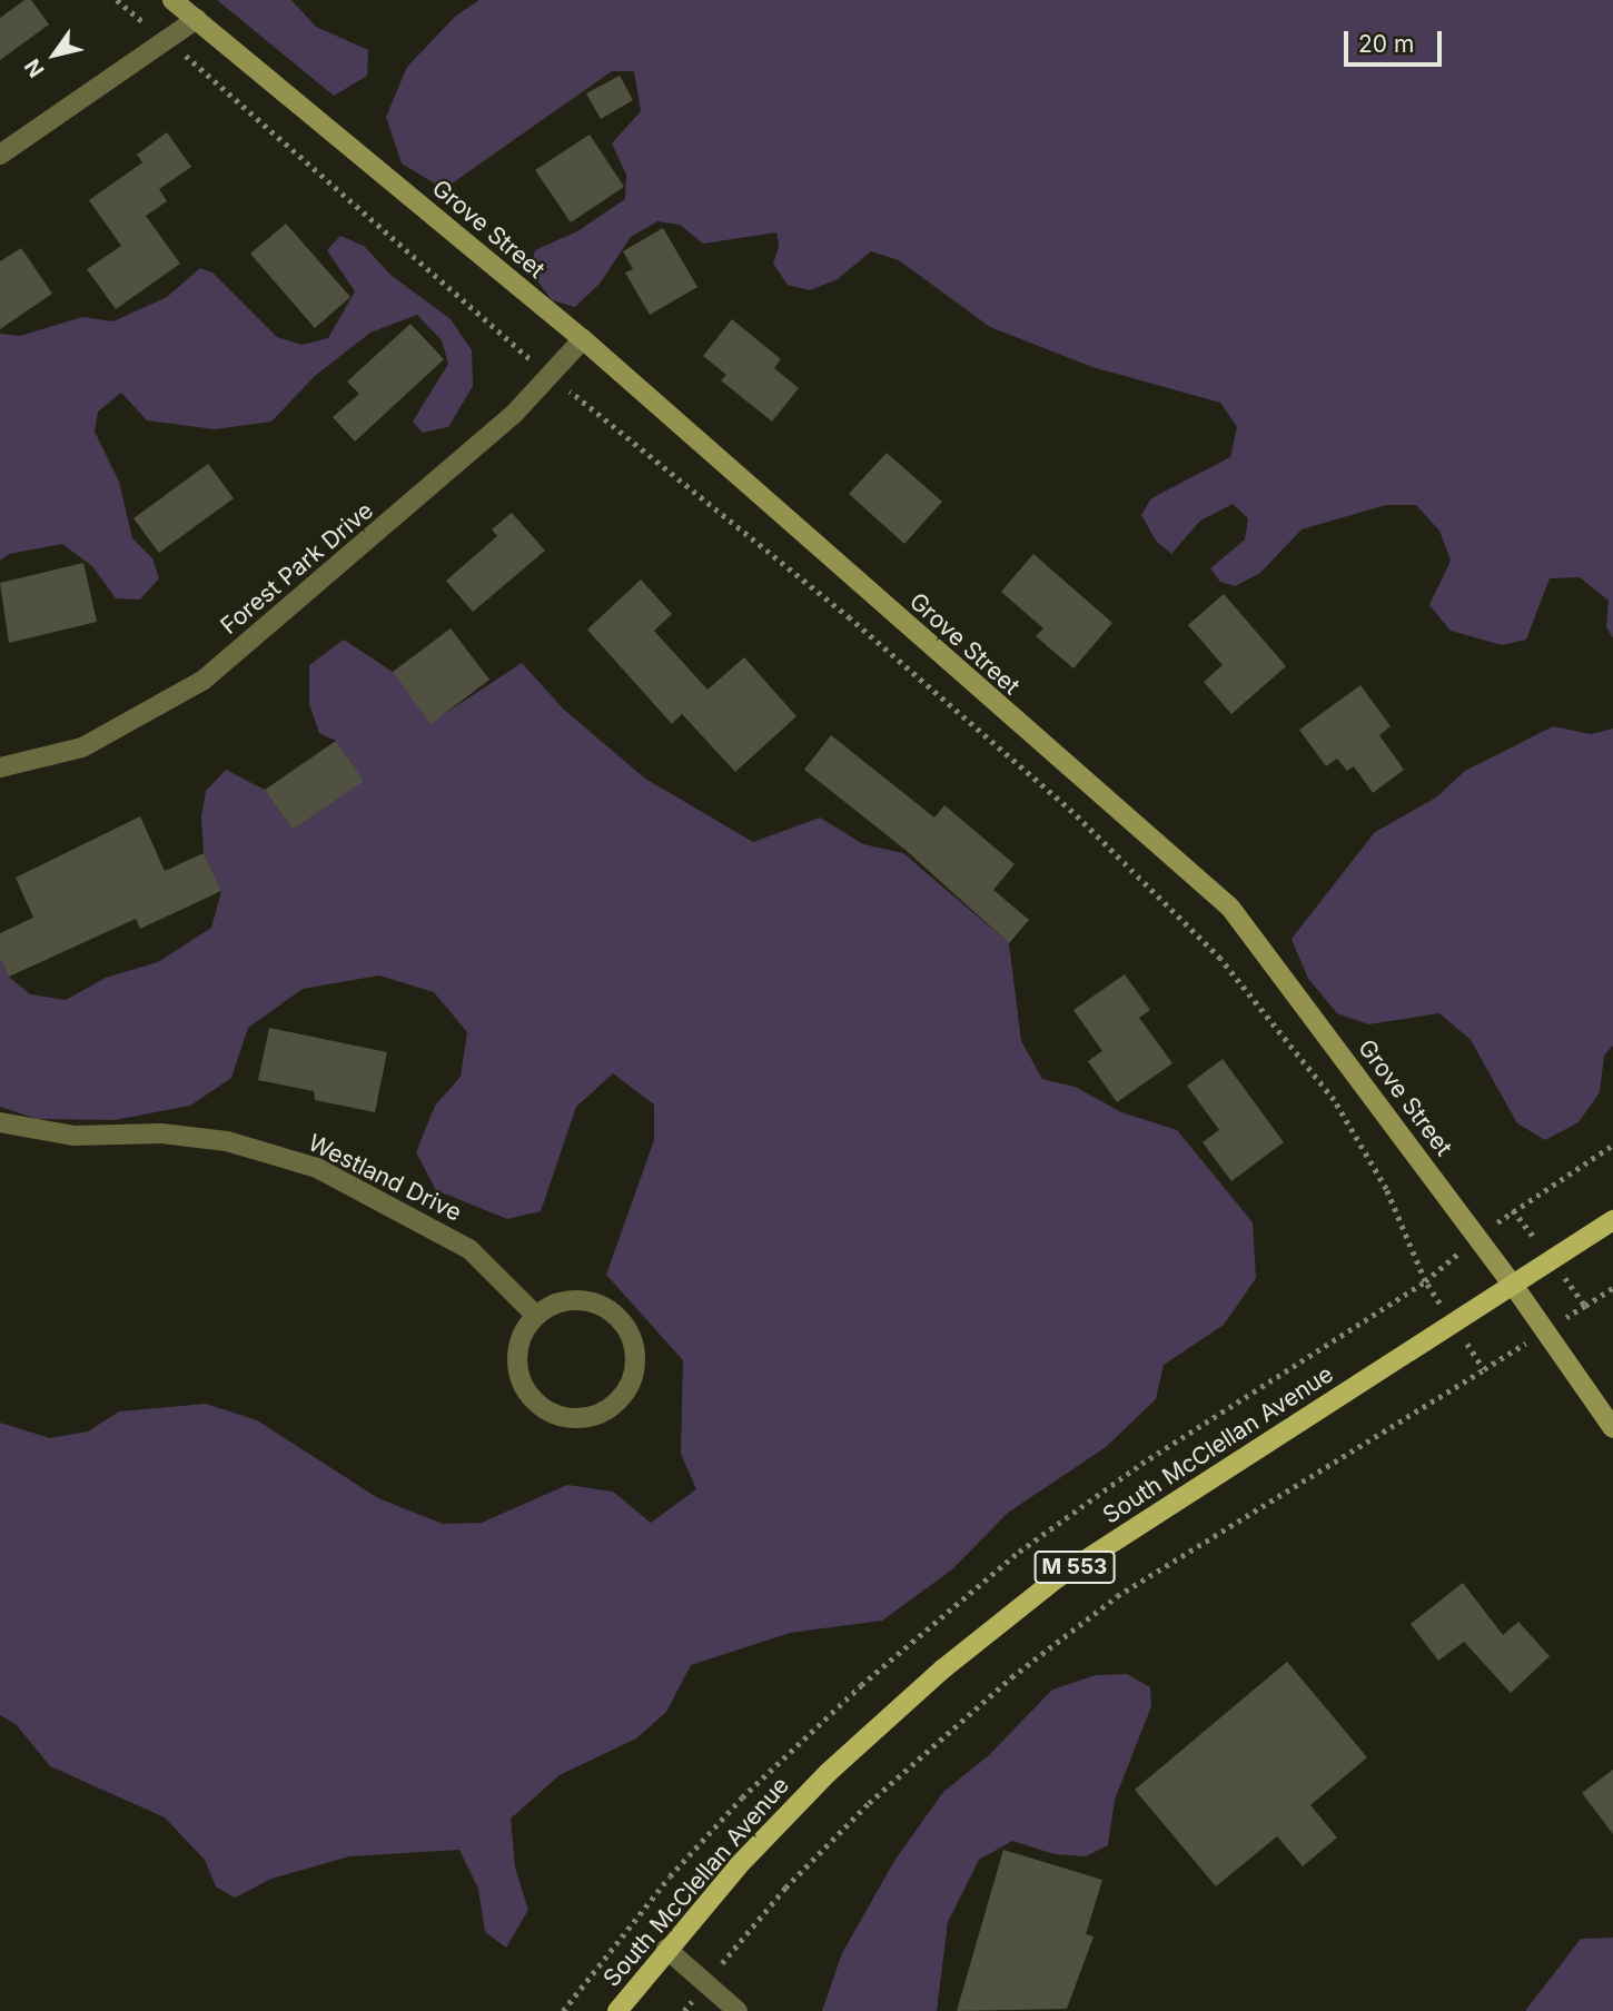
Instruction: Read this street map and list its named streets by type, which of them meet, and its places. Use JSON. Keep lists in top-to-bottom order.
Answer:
{
  "streets": {
    "main road": ["Grove Street", "South McClellan Avenue", "M 553"],
    "street": ["Forest Park Drive", "Westland Drive"]
  },
  "crossings": [
    ["Grove Street", "Forest Park Drive"],
    ["Grove Street", "South McClellan Avenue"]
  ],
  "scale_bar": "20 m",
  "north": "bottom left"
}
